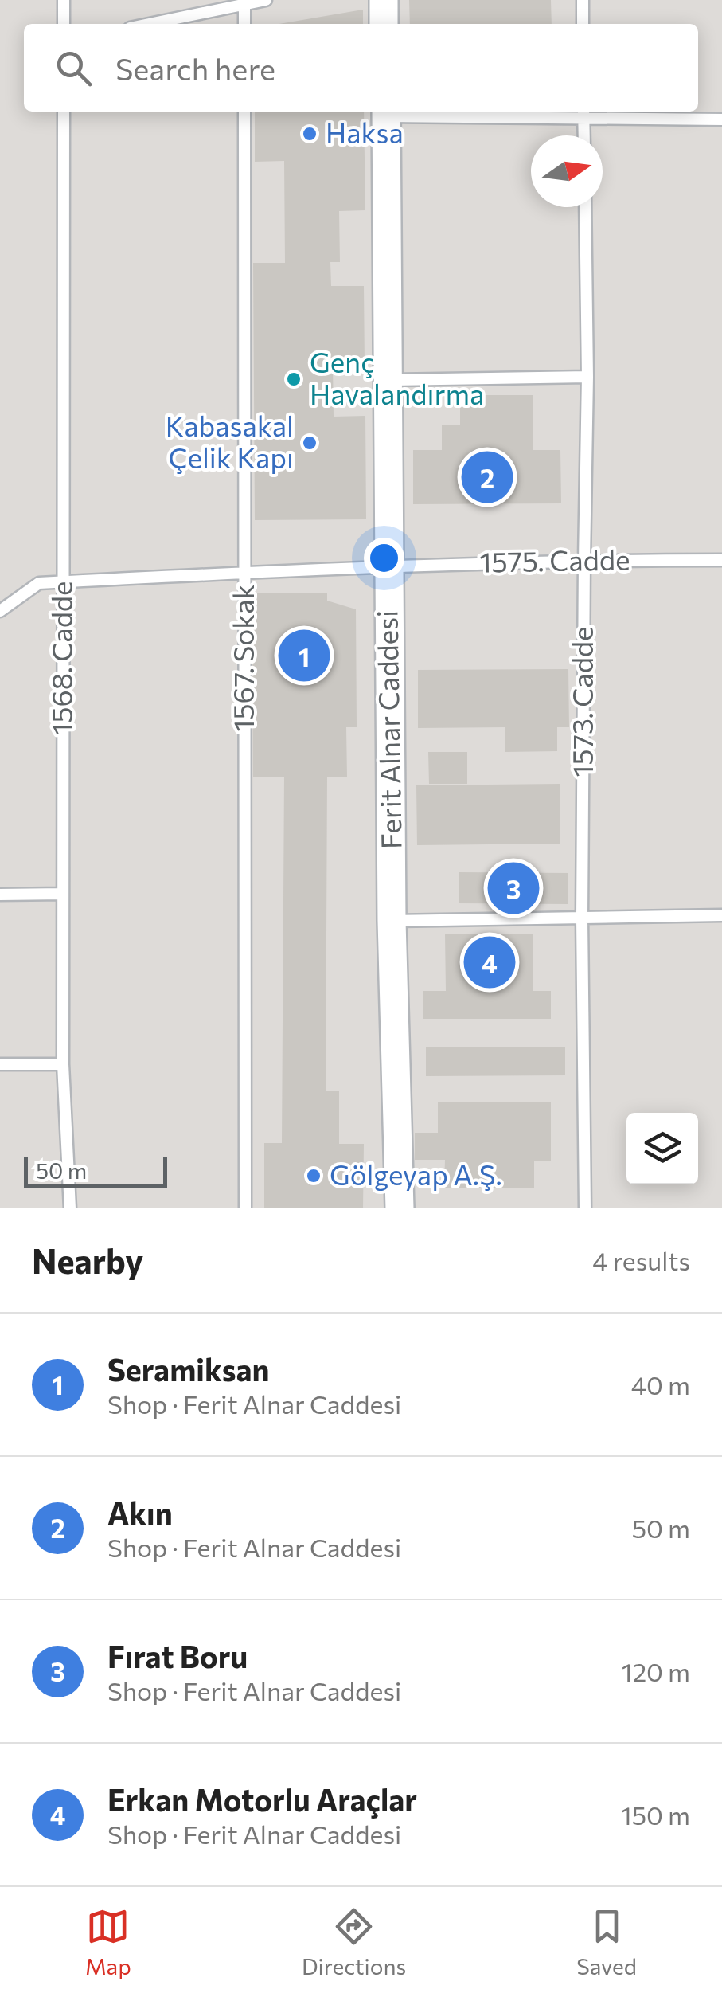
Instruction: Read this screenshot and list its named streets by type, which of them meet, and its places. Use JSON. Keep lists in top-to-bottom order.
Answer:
{
  "streets": {
    "street": ["Ferit Alnar Caddesi"],
    "lane": [
      "1575. Cadde",
      "1568. Cadde",
      "1567. Sokak",
      "1573. Cadde"
    ]
  },
  "crossings": [
    ["1575. Cadde", "1568. Cadde"],
    ["1575. Cadde", "1567. Sokak"],
    ["1575. Cadde", "1573. Cadde"],
    ["1575. Cadde", "Ferit Alnar Caddesi"]
  ],
  "places": [
    "Haksa",
    "Genç Havalandırma",
    "Kabasakal Çelik Kapı",
    "Gölgeyap A.Ş."
  ],
  "scale_bar": "50 m",
  "north": "right",
  "page": {
    "search": "Search here",
    "pins": [
      "2",
      "1",
      "3",
      "4"
    ],
    "scale": "50 m",
    "heading": ["Nearby", "4 results"],
    "list": [
      {
        "mark": "1",
        "name": "Seramiksan",
        "note": "Shop · Ferit Alnar Caddesi",
        "value": "40 m"
      },
      {
        "mark": "2",
        "name": "Akın",
        "note": "Shop · Ferit Alnar Caddesi",
        "value": "50 m"
      },
      {
        "mark": "3",
        "name": "Fırat Boru",
        "note": "Shop · Ferit Alnar Caddesi",
        "value": "120 m"
      },
      {
        "mark": "4",
        "name": "Erkan Motorlu Araçlar",
        "note": "Shop · Ferit Alnar Caddesi",
        "value": "150 m"
      }
    ],
    "nav": ["Map", "Directions", "Saved"]
  }
}
